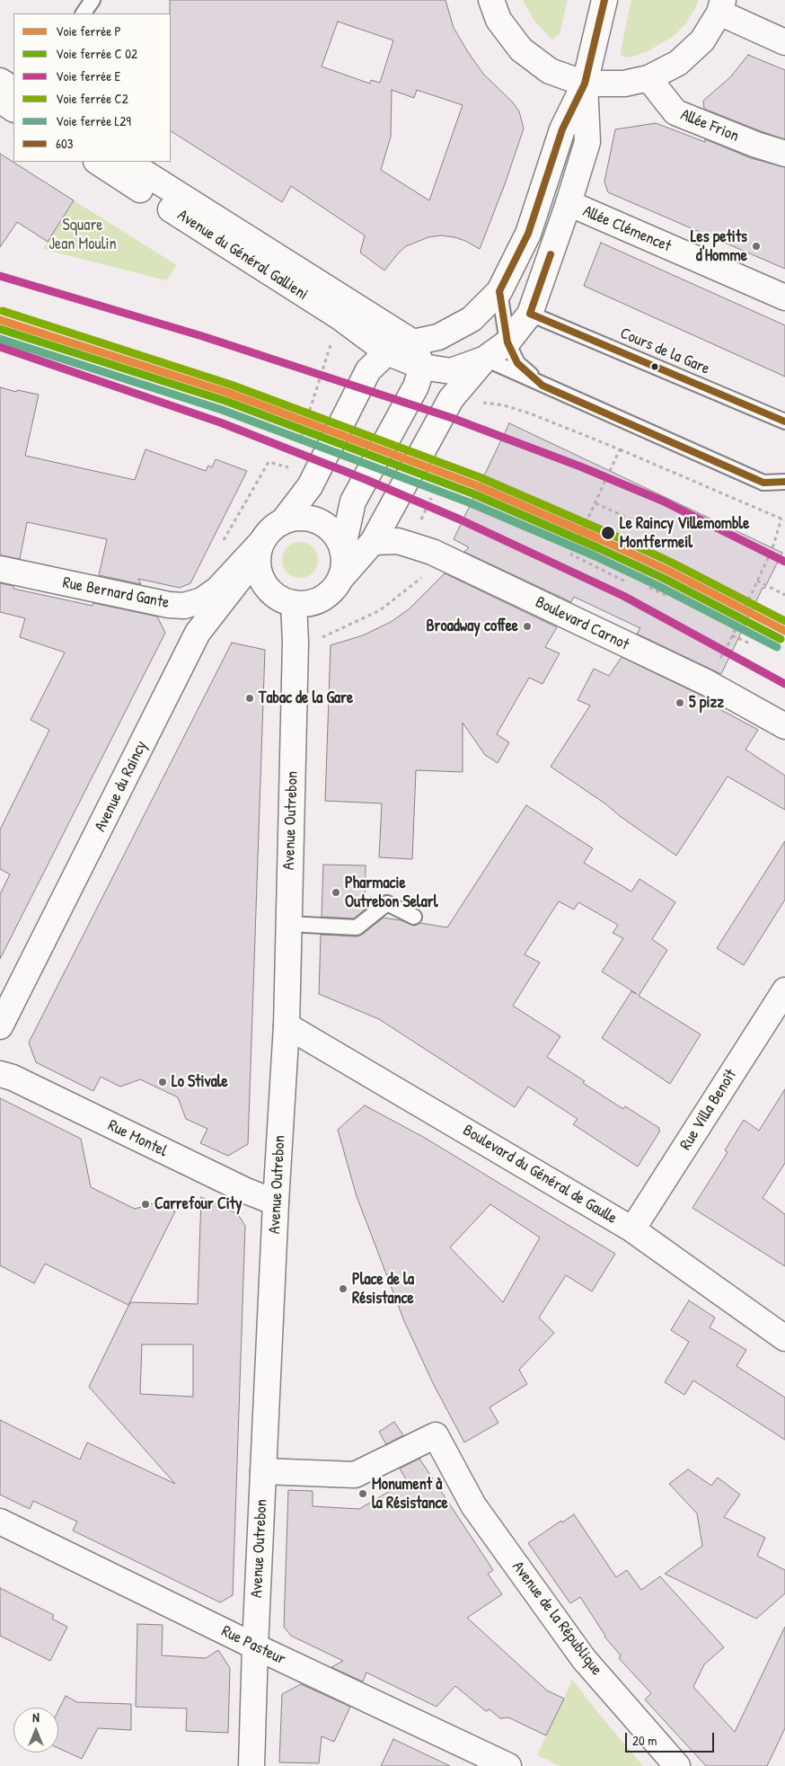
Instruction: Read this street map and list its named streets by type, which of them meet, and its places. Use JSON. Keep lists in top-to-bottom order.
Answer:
{
  "streets": {
    "street": [
      "Allée Frion",
      "Allée Clémencet",
      "Avenue du Général Gallieni",
      "Rue Bernard Gante",
      "Boulevard Carnot",
      "Avenue du Raincy",
      "Avenue Outrebon",
      "Rue Villa Benoît",
      "Rue Montel",
      "Boulevard du Général de Gaulle",
      "Avenue de la République",
      "Rue Pasteur"
    ],
    "lane": ["Cours de la Gare"]
  },
  "crossings": [
    ["Rue Bernard Gante", "Avenue du Raincy"],
    ["Rue Bernard Gante", "Avenue Outrebon"],
    ["Avenue du Raincy", "Avenue Outrebon"],
    ["Avenue Outrebon", "Rue Montel"],
    ["Avenue Outrebon", "Boulevard du Général de Gaulle"],
    ["Avenue Outrebon", "Avenue de la République"],
    ["Avenue Outrebon", "Rue Pasteur"],
    ["Rue Villa Benoît", "Boulevard du Général de Gaulle"]
  ],
  "parks": ["Square Jean Moulin"],
  "places": [
    "Les petits d'Homme",
    "Le Raincy Villemomble Montfermeil",
    "Broadway coffee",
    "Tabac de la Gare",
    "5 pizz",
    "Pharmacie Outrebon Selarl",
    "Lo Stivale",
    "Carrefour City",
    "Place de la Résistance",
    "Monument à la Résistance"
  ],
  "lines": [
    "transit line 603",
    "rail line E",
    "rail line C2",
    "rail line P",
    "rail line L29"
  ],
  "legend": [
    "Voie ferrée P",
    "Voie ferrée C 02",
    "Voie ferrée E",
    "Voie ferrée C2",
    "Voie ferrée L29",
    "603"
  ],
  "scale_bar": "20 m",
  "north": "top"
}
